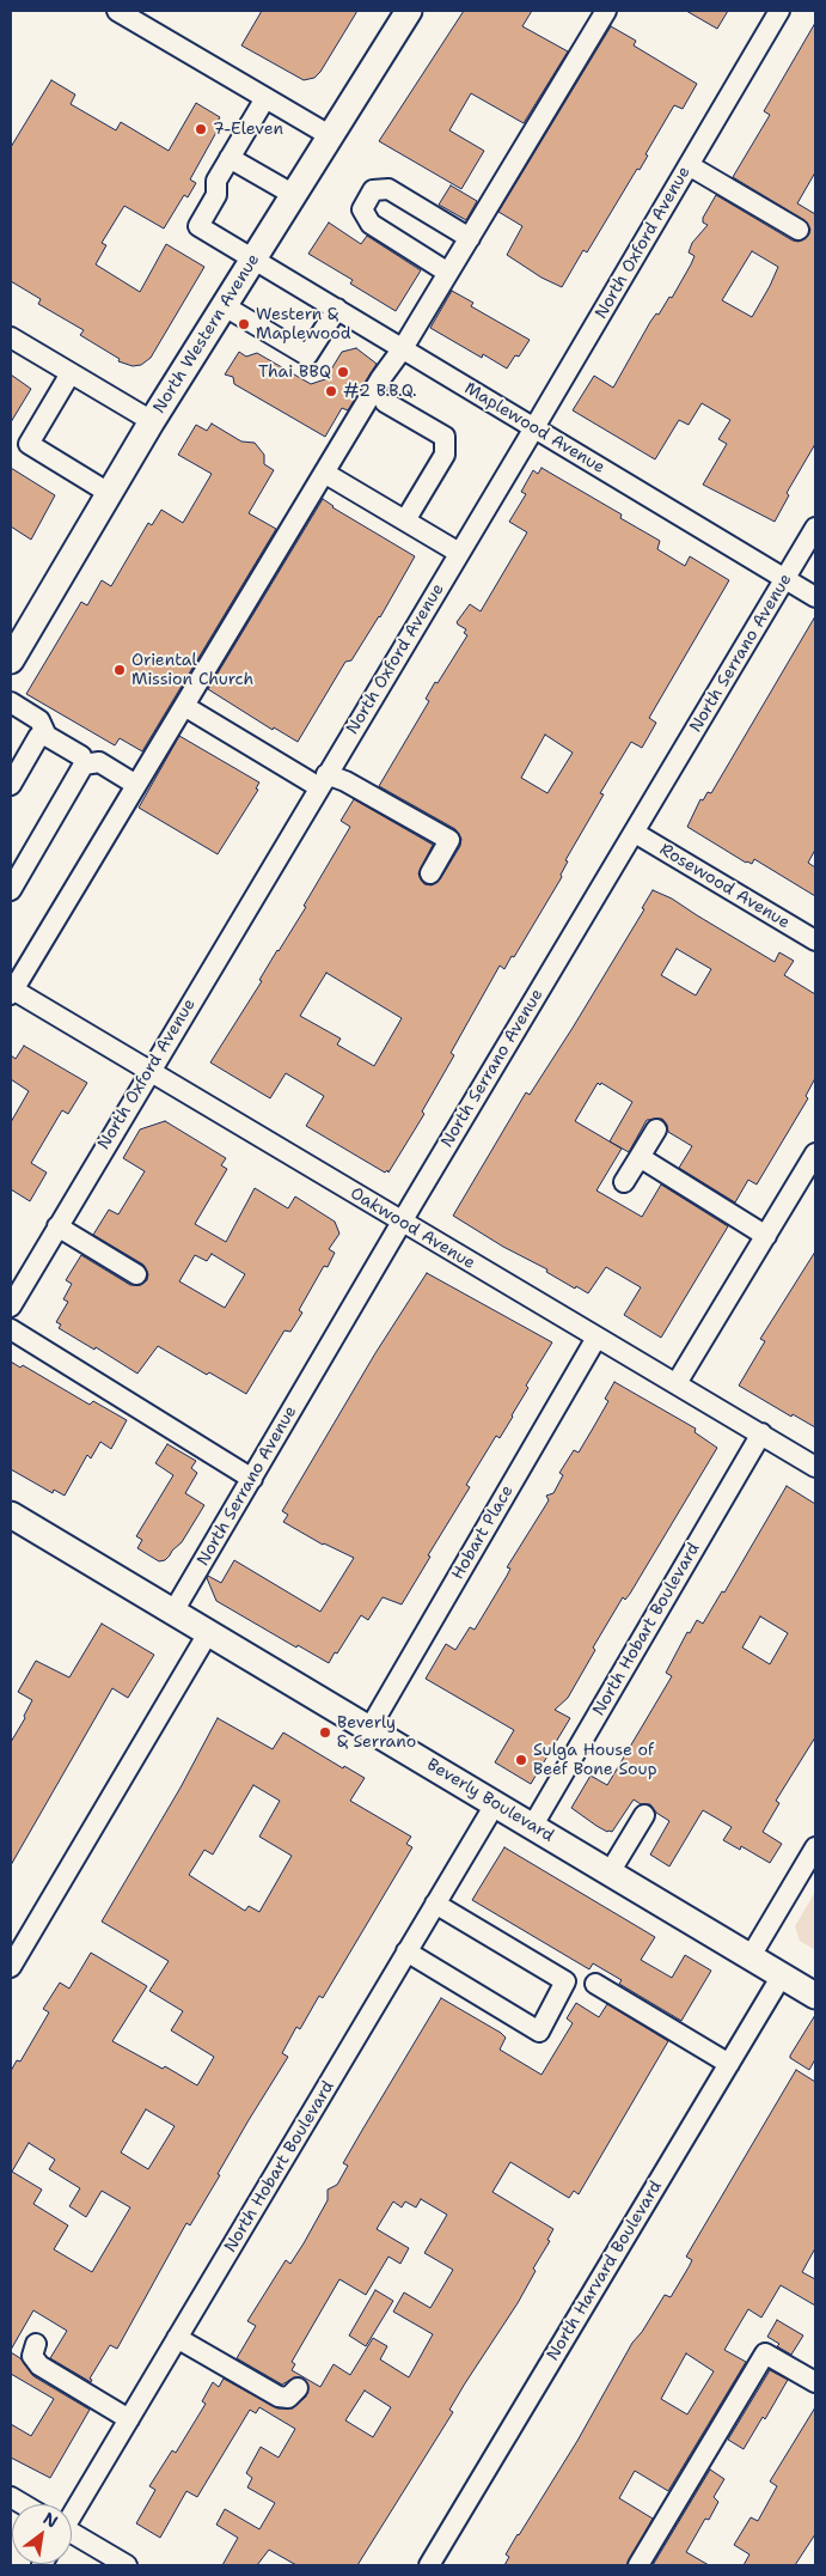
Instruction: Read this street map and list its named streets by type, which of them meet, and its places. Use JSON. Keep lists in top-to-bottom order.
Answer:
{
  "streets": {
    "main road": ["North Western Avenue", "Beverly Boulevard"],
    "street": [
      "North Oxford Avenue",
      "Maplewood Avenue",
      "North Serrano Avenue",
      "Rosewood Avenue",
      "Oakwood Avenue",
      "Hobart Place",
      "North Hobart Boulevard",
      "North Harvard Boulevard"
    ]
  },
  "crossings": [
    ["North Oxford Avenue", "Maplewood Avenue"],
    ["North Oxford Avenue", "Oakwood Avenue"],
    ["North Western Avenue", "Maplewood Avenue"],
    ["Maplewood Avenue", "North Serrano Avenue"],
    ["North Serrano Avenue", "Rosewood Avenue"],
    ["North Serrano Avenue", "Oakwood Avenue"],
    ["North Serrano Avenue", "Beverly Boulevard"],
    ["Oakwood Avenue", "Hobart Place"],
    ["Oakwood Avenue", "North Hobart Boulevard"],
    ["Hobart Place", "Beverly Boulevard"],
    ["North Hobart Boulevard", "Beverly Boulevard"],
    ["Beverly Boulevard", "North Harvard Boulevard"]
  ],
  "places": [
    "7-Eleven",
    "Western & Maplewood",
    "Thai BBQ",
    "#2 B.B.Q.",
    "Oriental Mission Church",
    "Beverly & Serrano",
    "Sulga House of Beef Bone Soup"
  ],
  "north": "top right"
}
